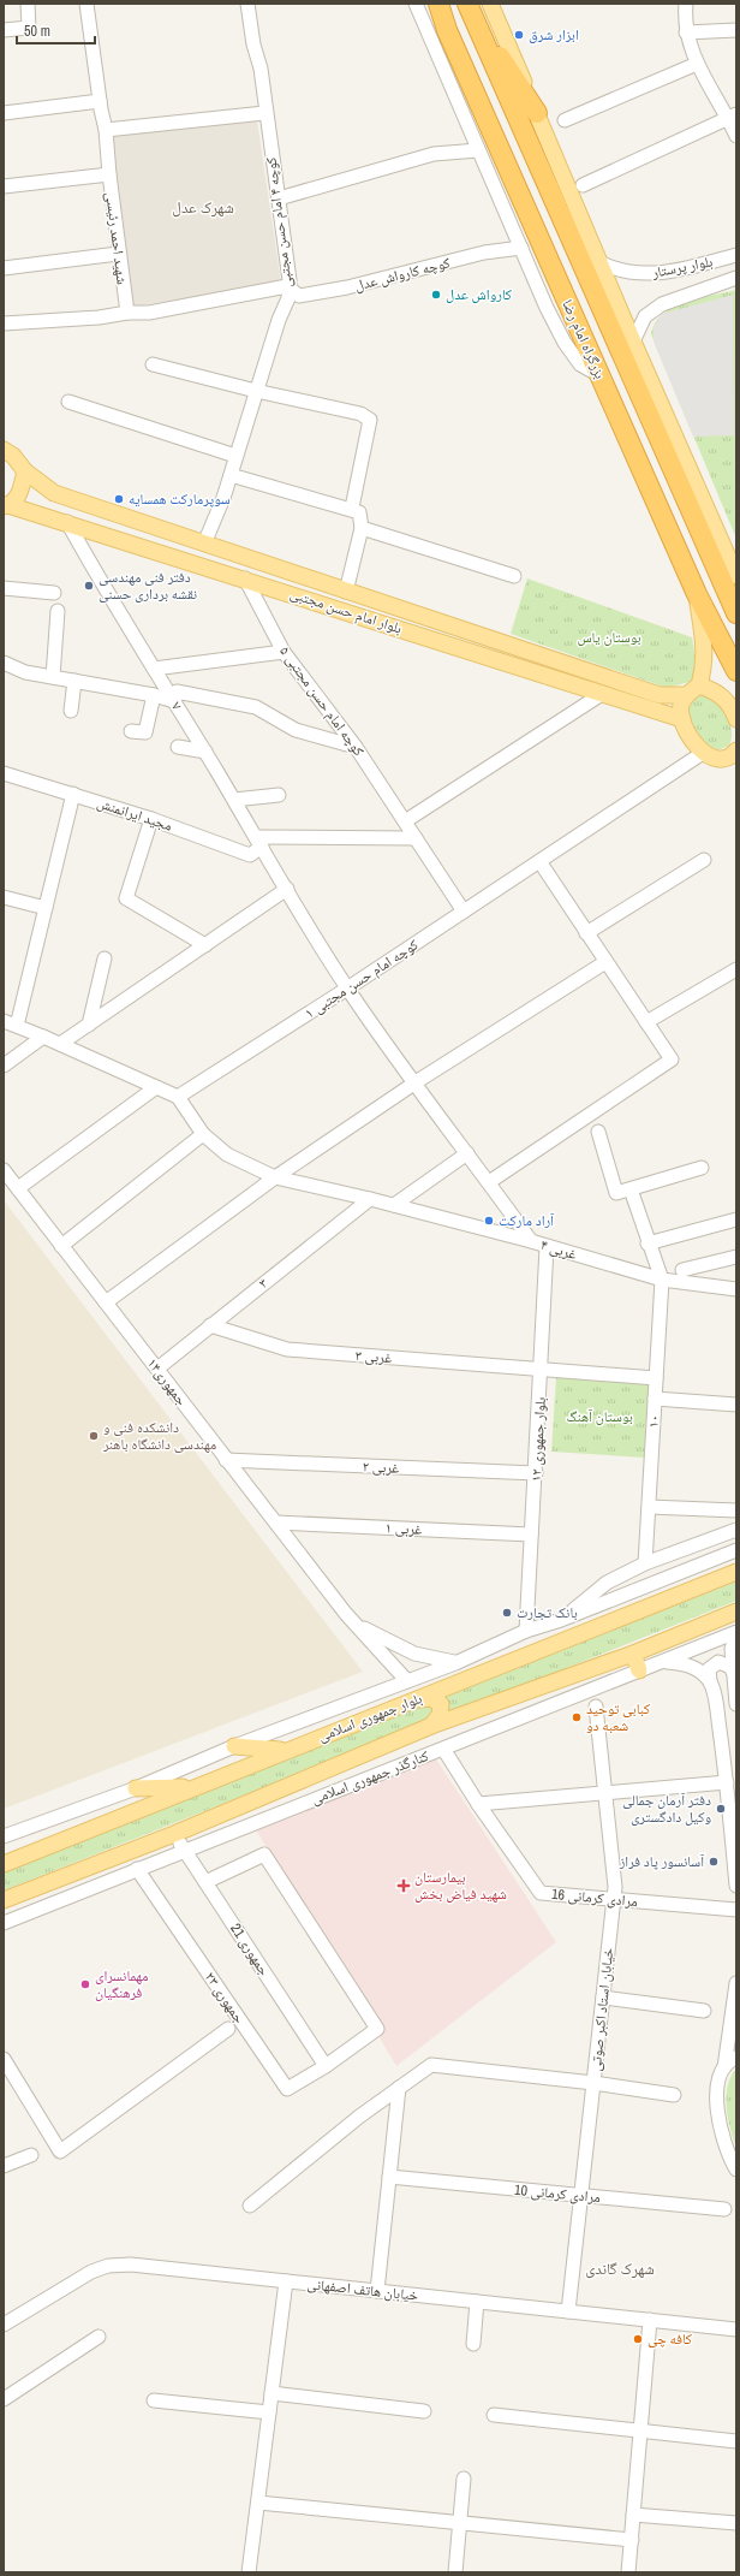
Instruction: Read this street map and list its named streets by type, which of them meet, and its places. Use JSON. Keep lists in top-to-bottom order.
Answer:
{
  "streets": {
    "highway": ["بزرگراه امام رضا"],
    "main road": ["بلوار امام حسن مجتبی", "بلوار جمهوری اسلامی"],
    "street": [
      "کوچه ۴ امام حسن مجتبی",
      "شهید احمد رئیسی",
      "بلوار پرستار",
      "کوچه کارواش عدل",
      "کوچه امام حسن مجتبی ۵",
      "۷",
      "مجید ایرانمنش",
      "کوچه امام حسن مجتبی ۱",
      "۴ غربی",
      "۳",
      "۳ غربی",
      "جمهوری۱۴",
      "۱۰",
      "بلوار جمهوری ۱۲",
      "۲ غربی",
      "۱ غربی",
      "کنارگذر جمهوری اسلامی",
      "مرادی کرمانی 16",
      "جمهوری 21",
      "۲۳ جمهوری",
      "خیابان استاد اکبر صوتی",
      "مرادی کرمانی 10",
      "خیابان هاتف اصفهانی"
    ]
  },
  "crossings": [
    ["کوچه ۴ امام حسن مجتبی", "کوچه کارواش عدل"],
    ["کوچه ۴ امام حسن مجتبی", "بلوار امام حسن مجتبی"],
    ["بلوار امام حسن مجتبی", "کوچه امام حسن مجتبی ۵"],
    ["بلوار امام حسن مجتبی", "۷"],
    ["کوچه امام حسن مجتبی ۵", "کوچه امام حسن مجتبی ۱"],
    ["۷", "مجید ایرانمنش"],
    ["۷", "کوچه امام حسن مجتبی ۱"],
    ["۷", "۴ غربی"],
    ["کوچه امام حسن مجتبی ۱", "۴ غربی"],
    ["۴ غربی", "۳"],
    ["۴ غربی", "۱۰"],
    ["۴ غربی", "بلوار جمهوری ۱۲"],
    ["۳", "۳ غربی"],
    ["۳", "جمهوری۱۴"],
    ["۳ غربی", "۱۰"],
    ["۳ غربی", "بلوار جمهوری ۱۲"],
    ["جمهوری۱۴", "۲ غربی"],
    ["جمهوری۱۴", "۱ غربی"],
    ["بلوار جمهوری ۱۲", "۲ غربی"],
    ["بلوار جمهوری ۱۲", "۱ غربی"],
    ["بلوار جمهوری اسلامی", "جمهوری 21"],
    ["کنارگذر جمهوری اسلامی", "مرادی کرمانی 16"],
    ["کنارگذر جمهوری اسلامی", "جمهوری 21"],
    ["کنارگذر جمهوری اسلامی", "۲۳ جمهوری"],
    ["مرادی کرمانی 16", "خیابان استاد اکبر صوتی"],
    ["جمهوری 21", "۲۳ جمهوری"],
    ["خیابان استاد اکبر صوتی", "مرادی کرمانی 10"],
    ["خیابان استاد اکبر صوتی", "خیابان هاتف اصفهانی"]
  ],
  "districts": ["شهرک عدل", "شهرک گاندی"],
  "parks": ["بوستان یاس", "بوستان آهنگ"],
  "places": {
    "other": [
      "ابزار شرق",
      "کارواش عدل",
      "سوپرمارکت همسایه",
      "دفتر فنی مهندسی نقشه برداری حسنی",
      "آراد مارکت",
      "دانشکده فنی و مهندسی دانشگاه باهنر",
      "بانک تجارت",
      "کبابی توحید شعبه دو",
      "دفتر آرمان جمالی وکیل دادگستری",
      "آسانسور پاد فراز",
      "مهمانسرای فرهنگیان",
      "کافه چی"
    ],
    "health": ["بیمارستان شهید فیاض بخش"]
  },
  "scale_bar": "50 m"
}
